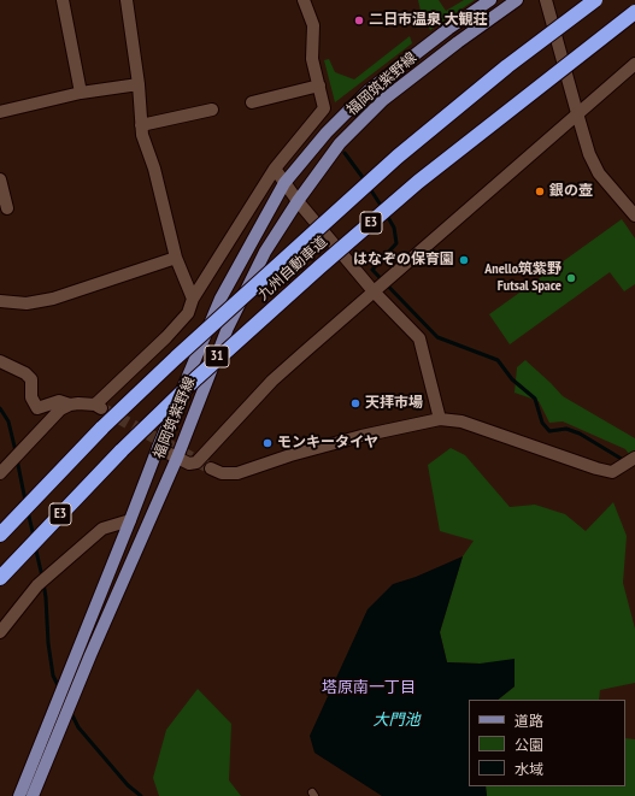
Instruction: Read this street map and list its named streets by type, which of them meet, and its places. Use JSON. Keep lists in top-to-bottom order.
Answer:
{
  "streets": {
    "highway": ["E3", "九州自動車道"],
    "main road": ["福岡筑紫野線", "31"]
  },
  "districts": ["塔原南一丁目"],
  "water": ["大門池"],
  "places": [
    "二日市温泉 大観荘",
    "銀の壺",
    "はなぞの保育園",
    "Anello筑紫野 Futsal Space",
    "天拝市場",
    "モンキータイヤ"
  ],
  "legend": ["道路", "公園", "水域"]
}
